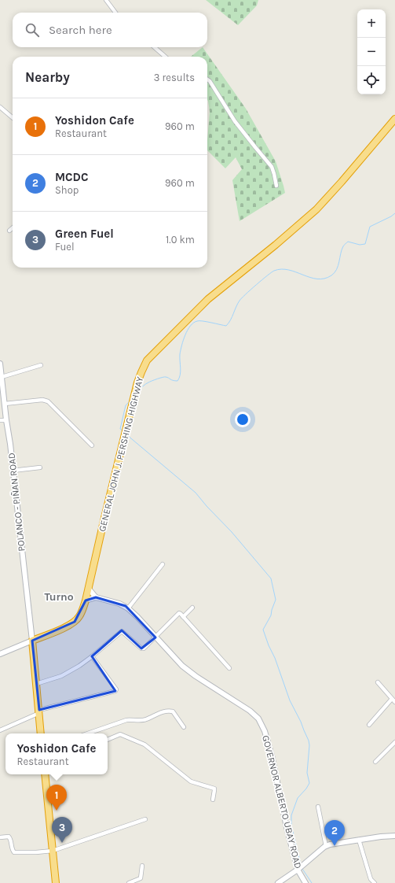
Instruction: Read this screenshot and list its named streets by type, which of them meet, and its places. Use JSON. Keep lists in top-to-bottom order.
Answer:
{
  "streets": {
    "highway": ["GENERAL JOHN J. PERSHING HIGHWAY"],
    "main road": ["POLANCO - PIÑAN ROAD", "GOVERNOR ALBERTO UBAY ROAD"]
  },
  "crossings": [
    ["GENERAL JOHN J. PERSHING HIGHWAY", "POLANCO - PIÑAN ROAD"]
  ],
  "districts": ["Turno"],
  "page": {
    "map_buttons": ["+", "−"],
    "search": "Search here",
    "heading": ["Nearby", "3 results"],
    "list": [
      {
        "mark": "1",
        "name": "Yoshidon Cafe",
        "note": "Restaurant",
        "value": "960 m"
      },
      {
        "mark": "2",
        "name": "MCDC",
        "note": "Shop",
        "value": "960 m"
      },
      {
        "mark": "3",
        "name": "Green Fuel",
        "note": "Fuel",
        "value": "1.0 km"
      }
    ],
    "popup": ["Yoshidon Cafe", "Restaurant"],
    "pins": ["1", "3", "2"]
  }
}
